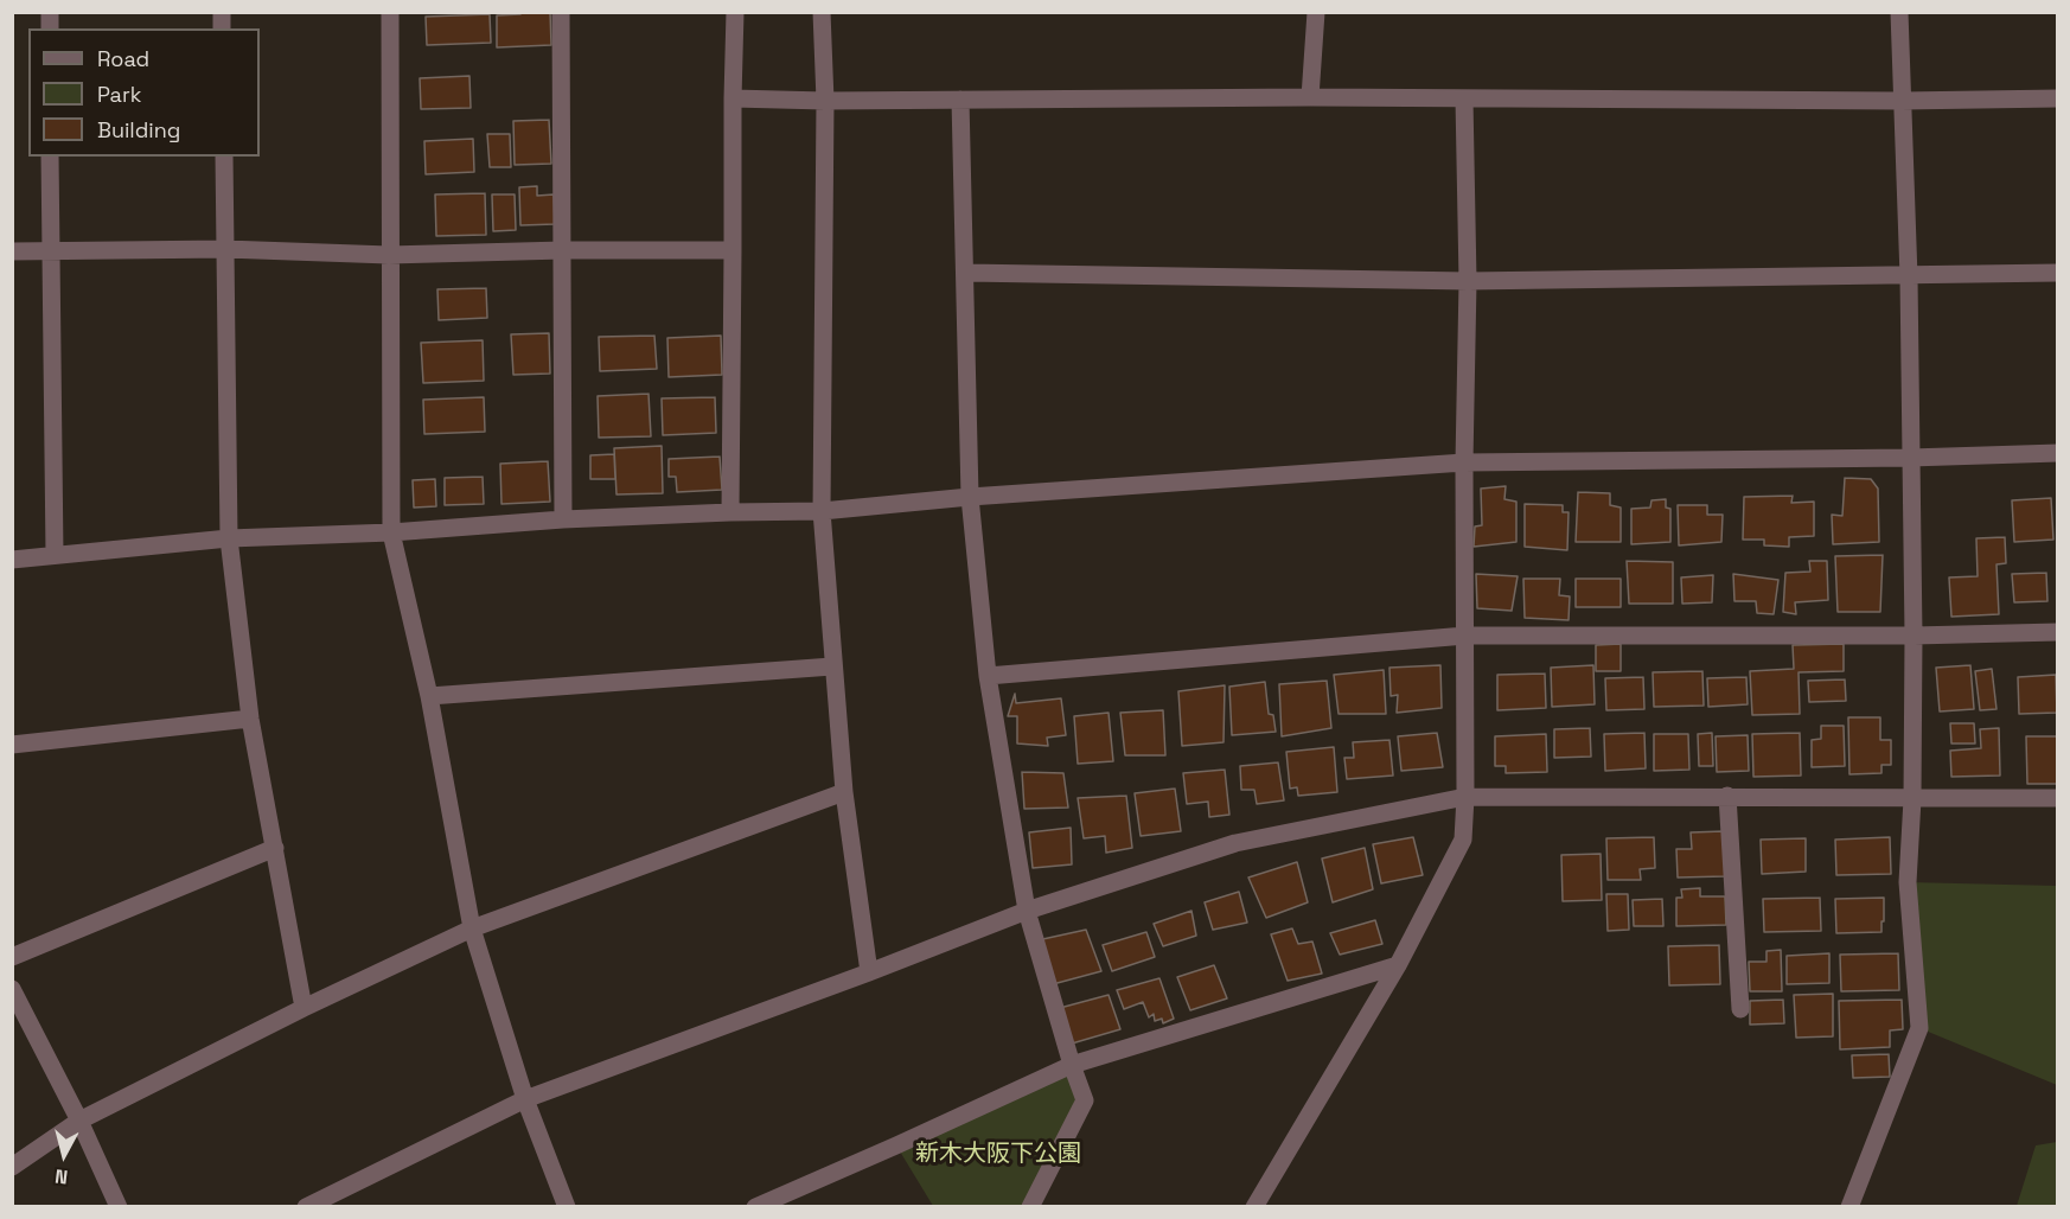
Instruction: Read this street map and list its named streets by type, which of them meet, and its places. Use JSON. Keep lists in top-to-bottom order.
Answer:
{
  "parks": ["新木大阪下公園"],
  "legend": ["Road", "Park", "Building"],
  "north": "bottom"
}
